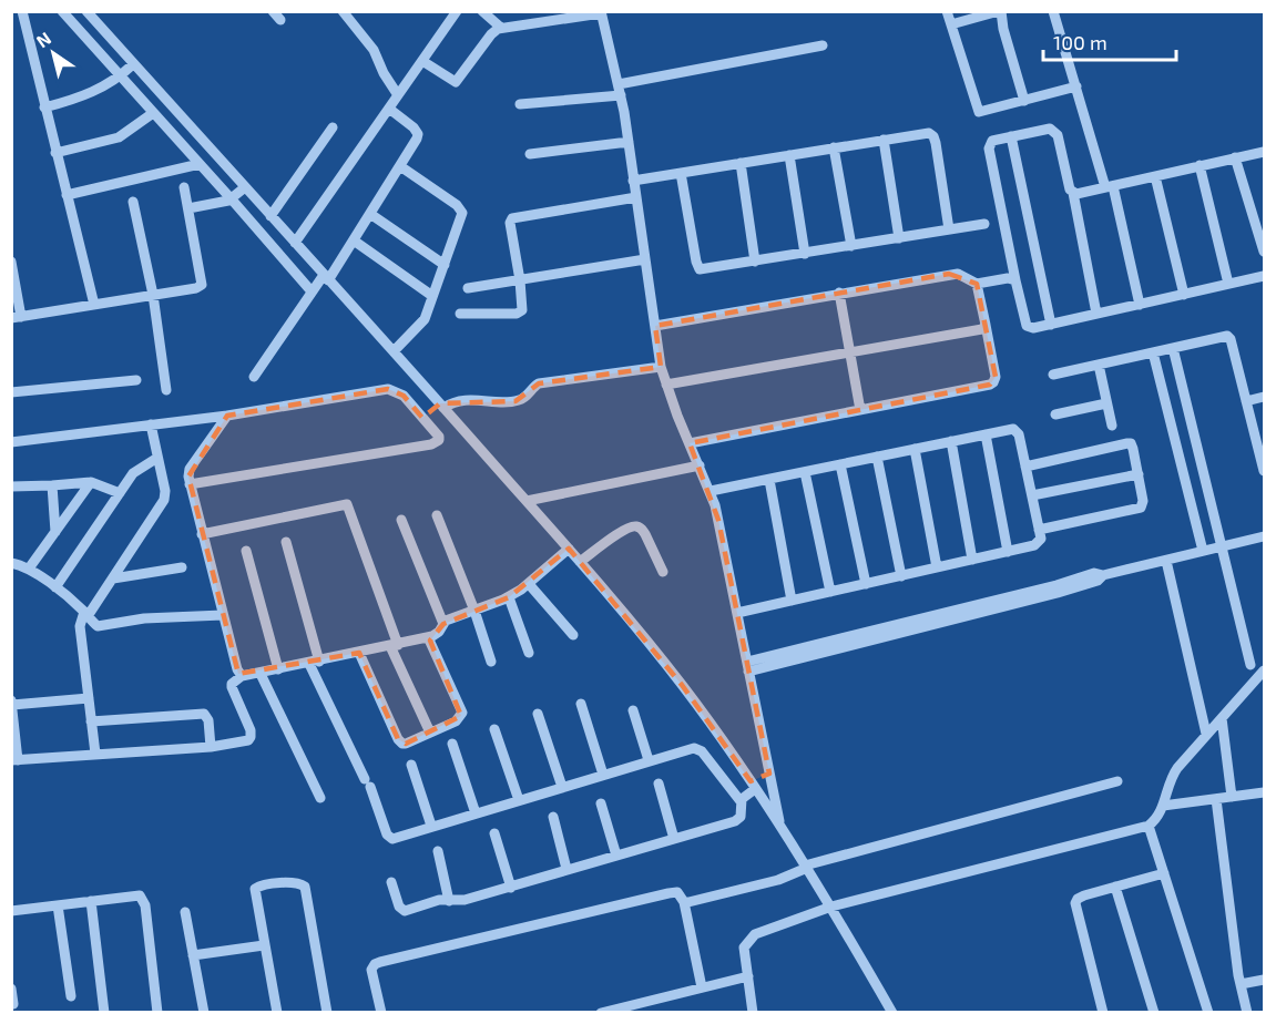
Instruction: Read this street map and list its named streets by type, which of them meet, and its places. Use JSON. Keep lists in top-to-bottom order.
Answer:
{
  "scale_bar": "100 m",
  "north": "top left"
}
